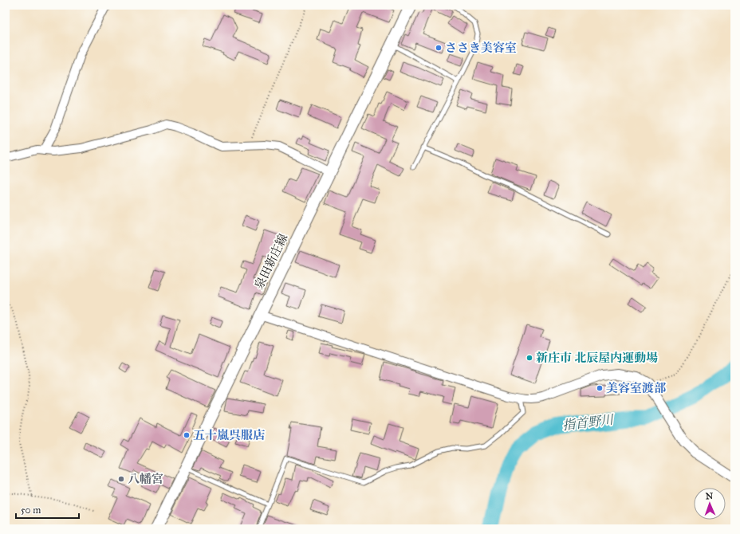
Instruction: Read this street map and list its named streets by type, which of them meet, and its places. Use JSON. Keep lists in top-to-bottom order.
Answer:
{
  "streets": {
    "main road": ["泉田新庄線"]
  },
  "water": ["指首野川"],
  "places": [
    "ささき美容室",
    "新庄市 北辰屋内運動場",
    "美容室渡部",
    "五十嵐呉服店",
    "八幡宮"
  ],
  "scale_bar": "50 m",
  "north": "top"
}
